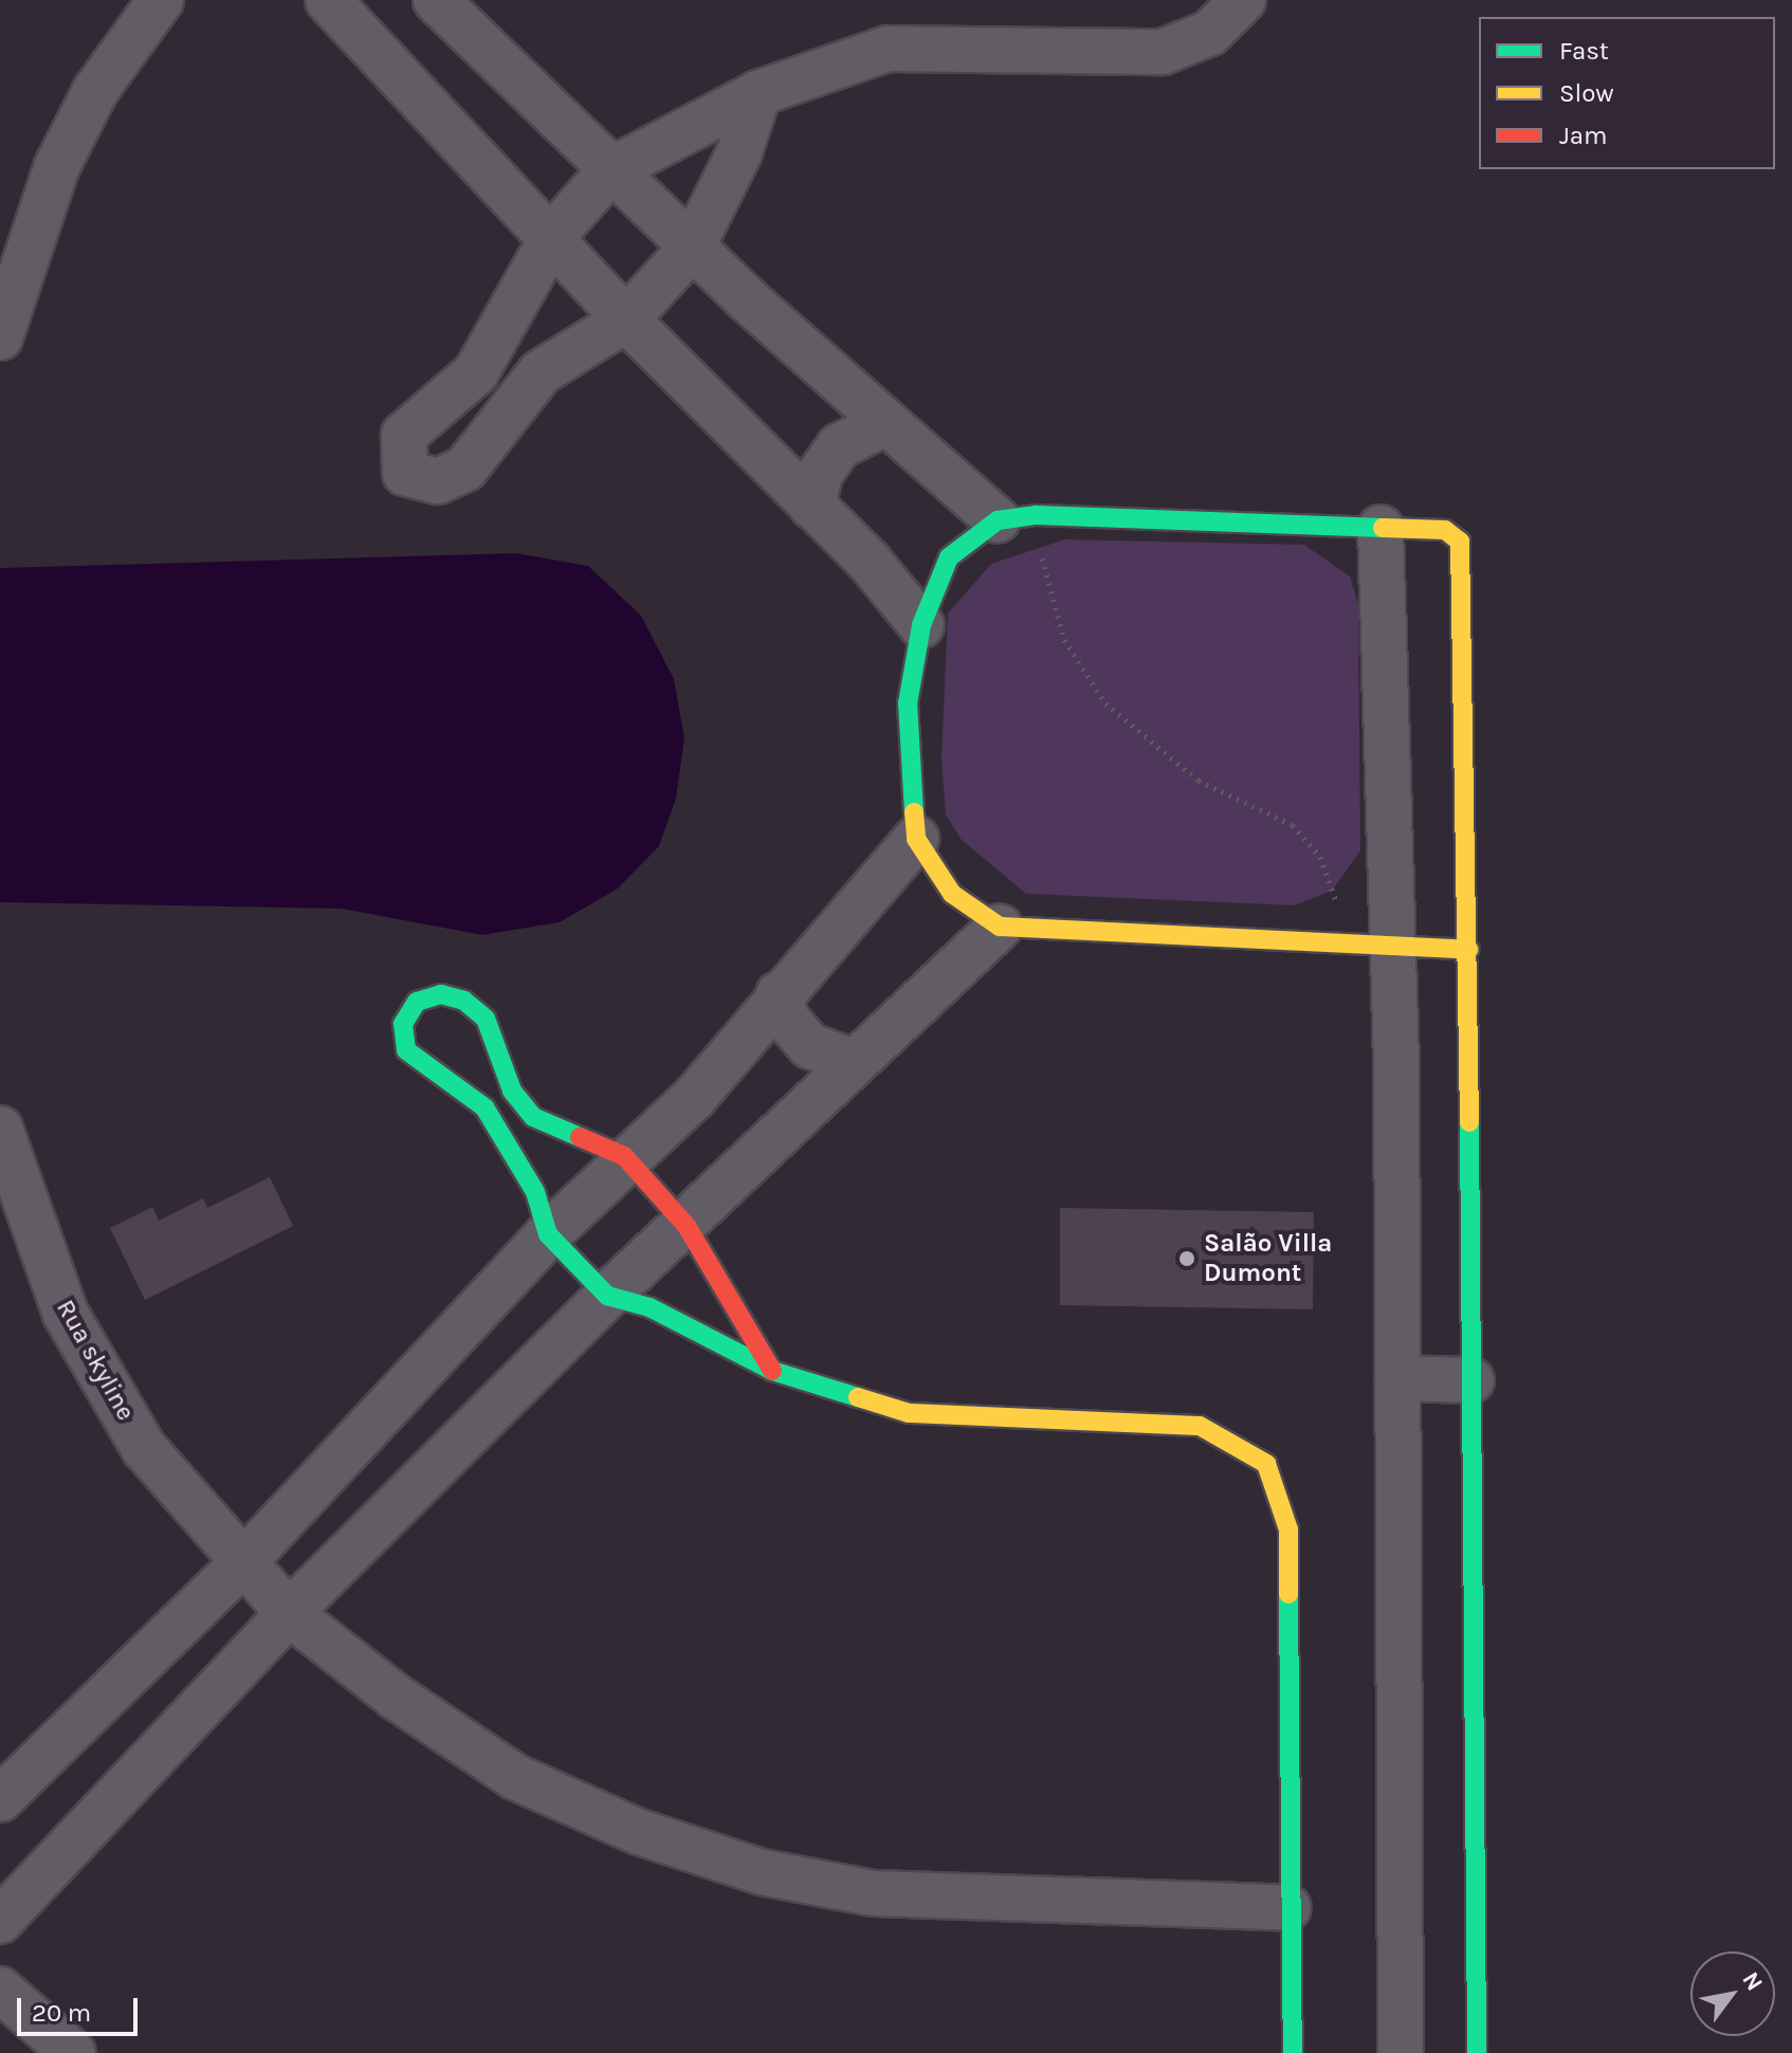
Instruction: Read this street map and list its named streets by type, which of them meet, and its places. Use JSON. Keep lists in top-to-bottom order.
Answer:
{
  "streets": {
    "street": ["Rua skyline"]
  },
  "places": ["Salão Villa Dumont"],
  "legend": ["Fast", "Slow", "Jam"],
  "scale_bar": "20 m",
  "north": "top right"
}
